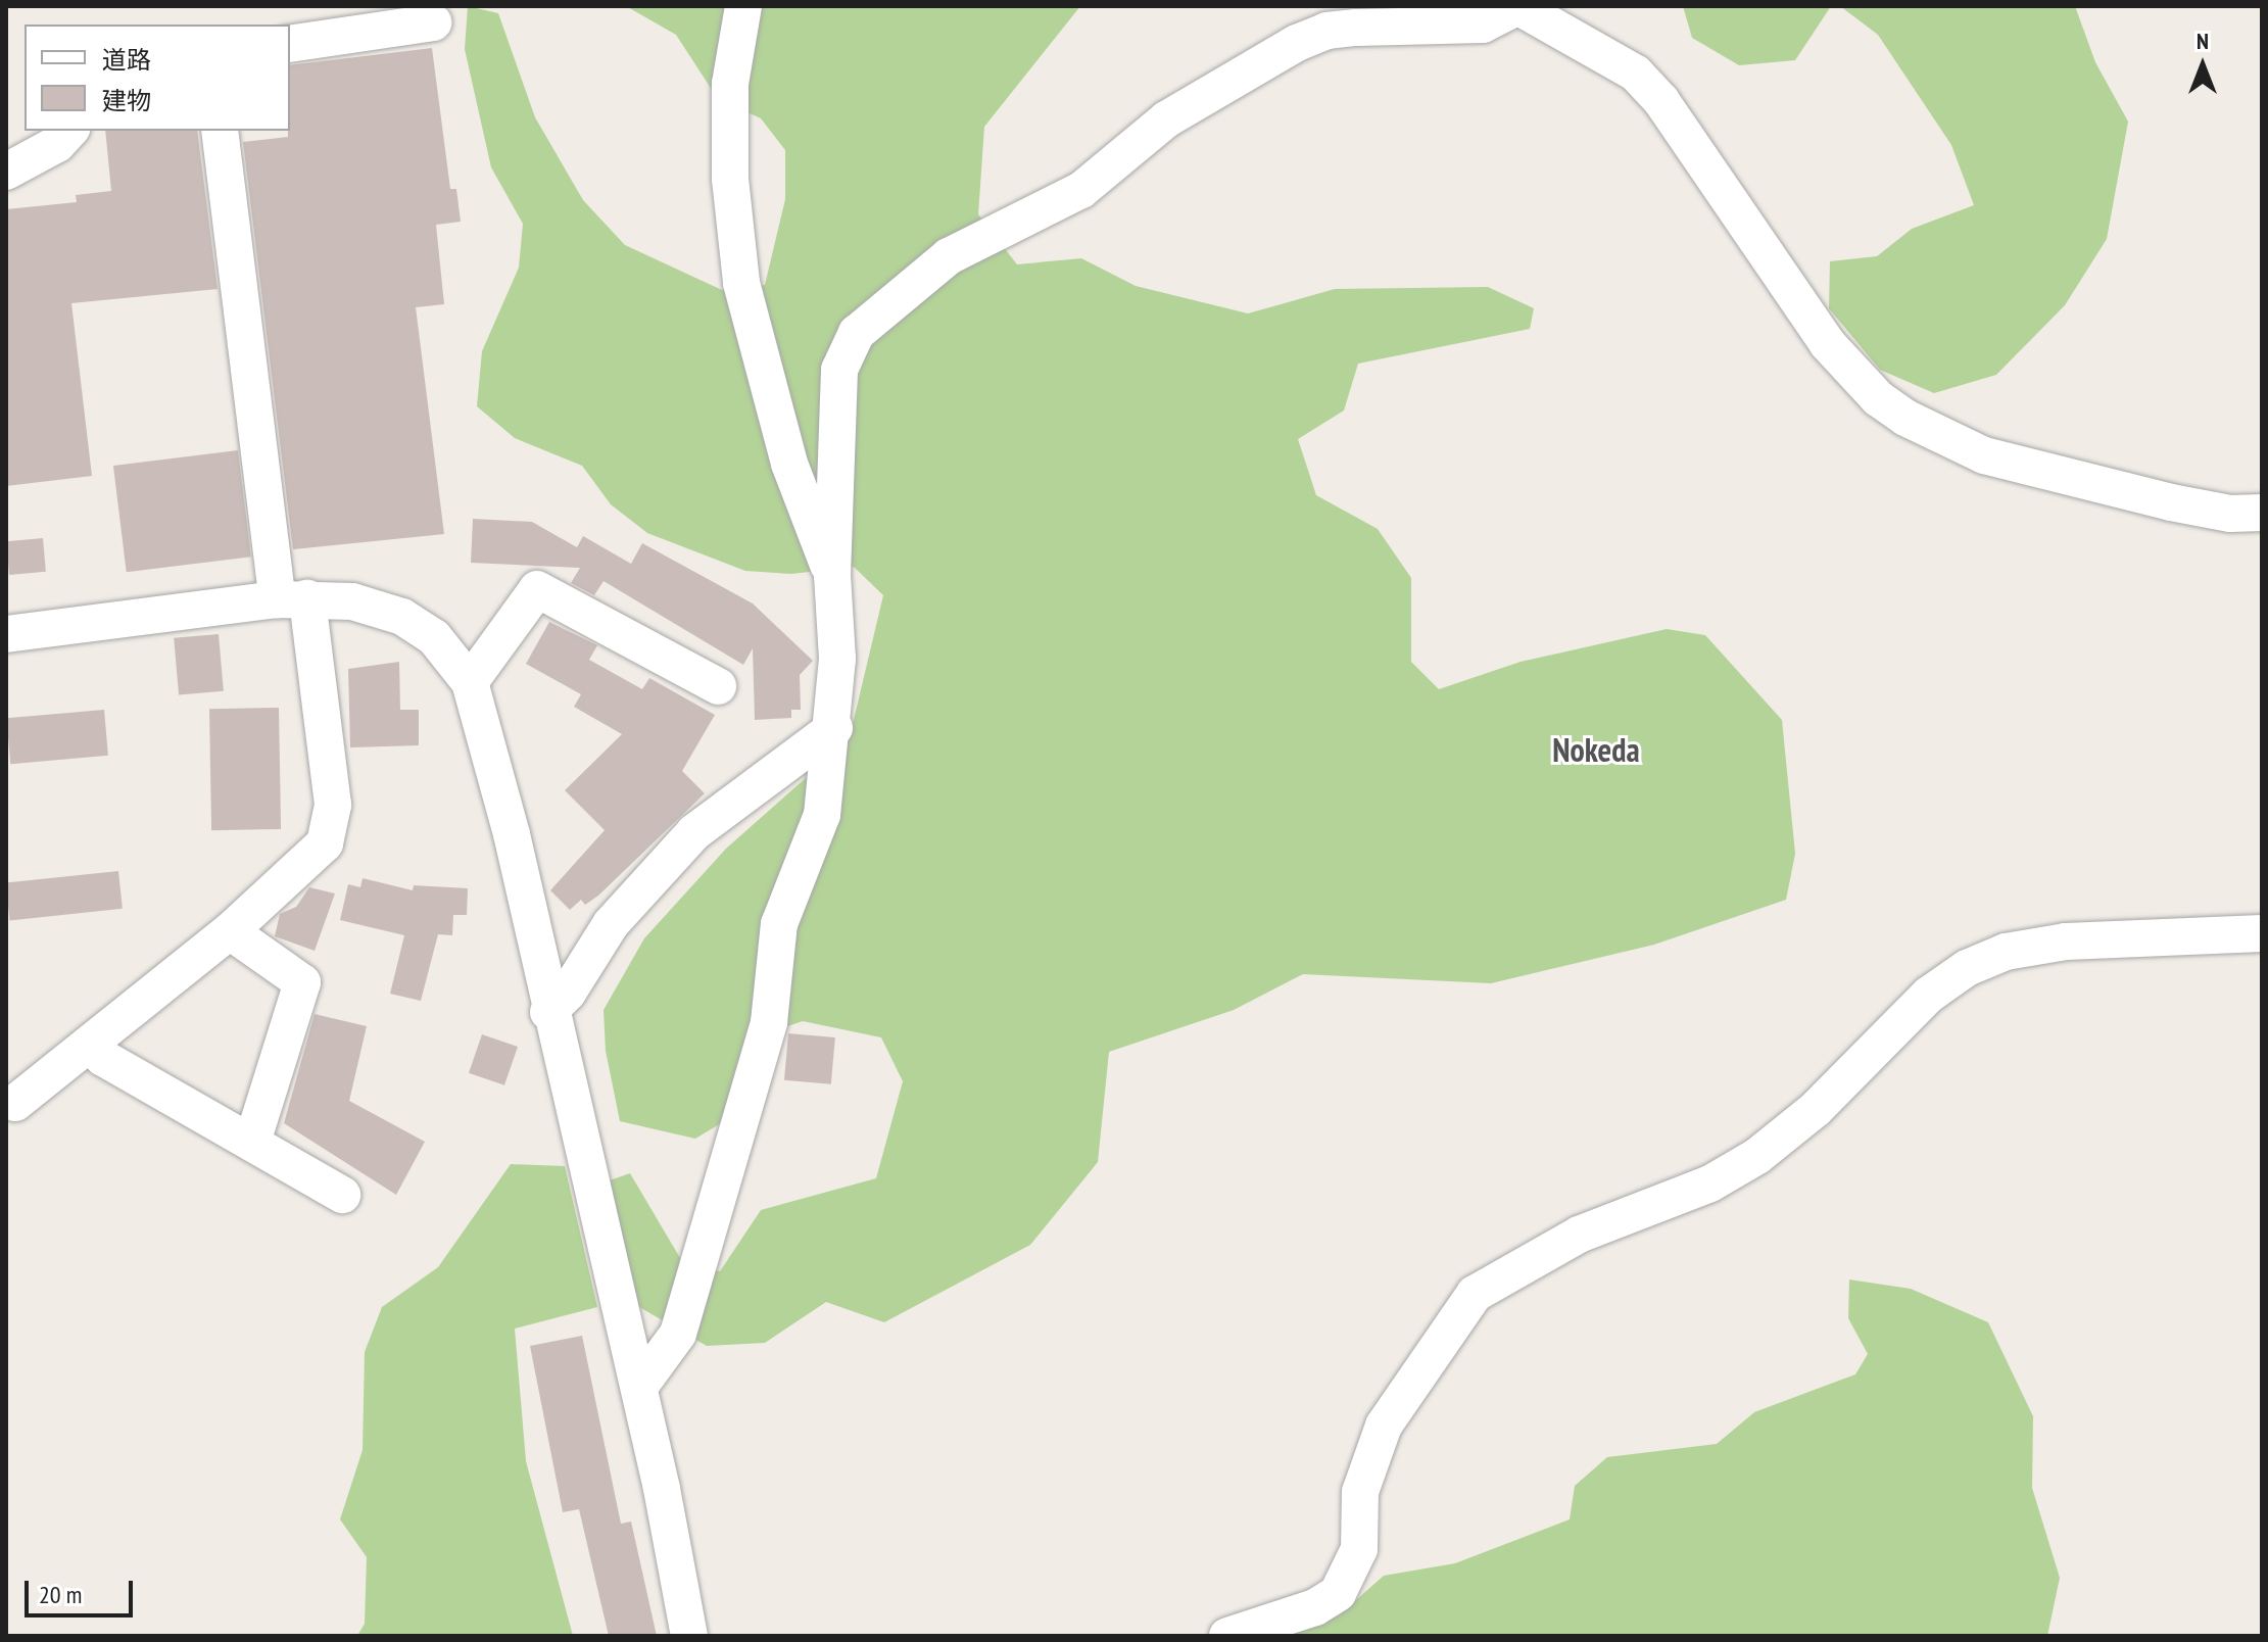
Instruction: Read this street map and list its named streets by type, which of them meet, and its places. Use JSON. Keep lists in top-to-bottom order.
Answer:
{
  "districts": ["Nokeda"],
  "legend": ["道路", "建物"],
  "scale_bar": "20 m",
  "north": "top"
}
